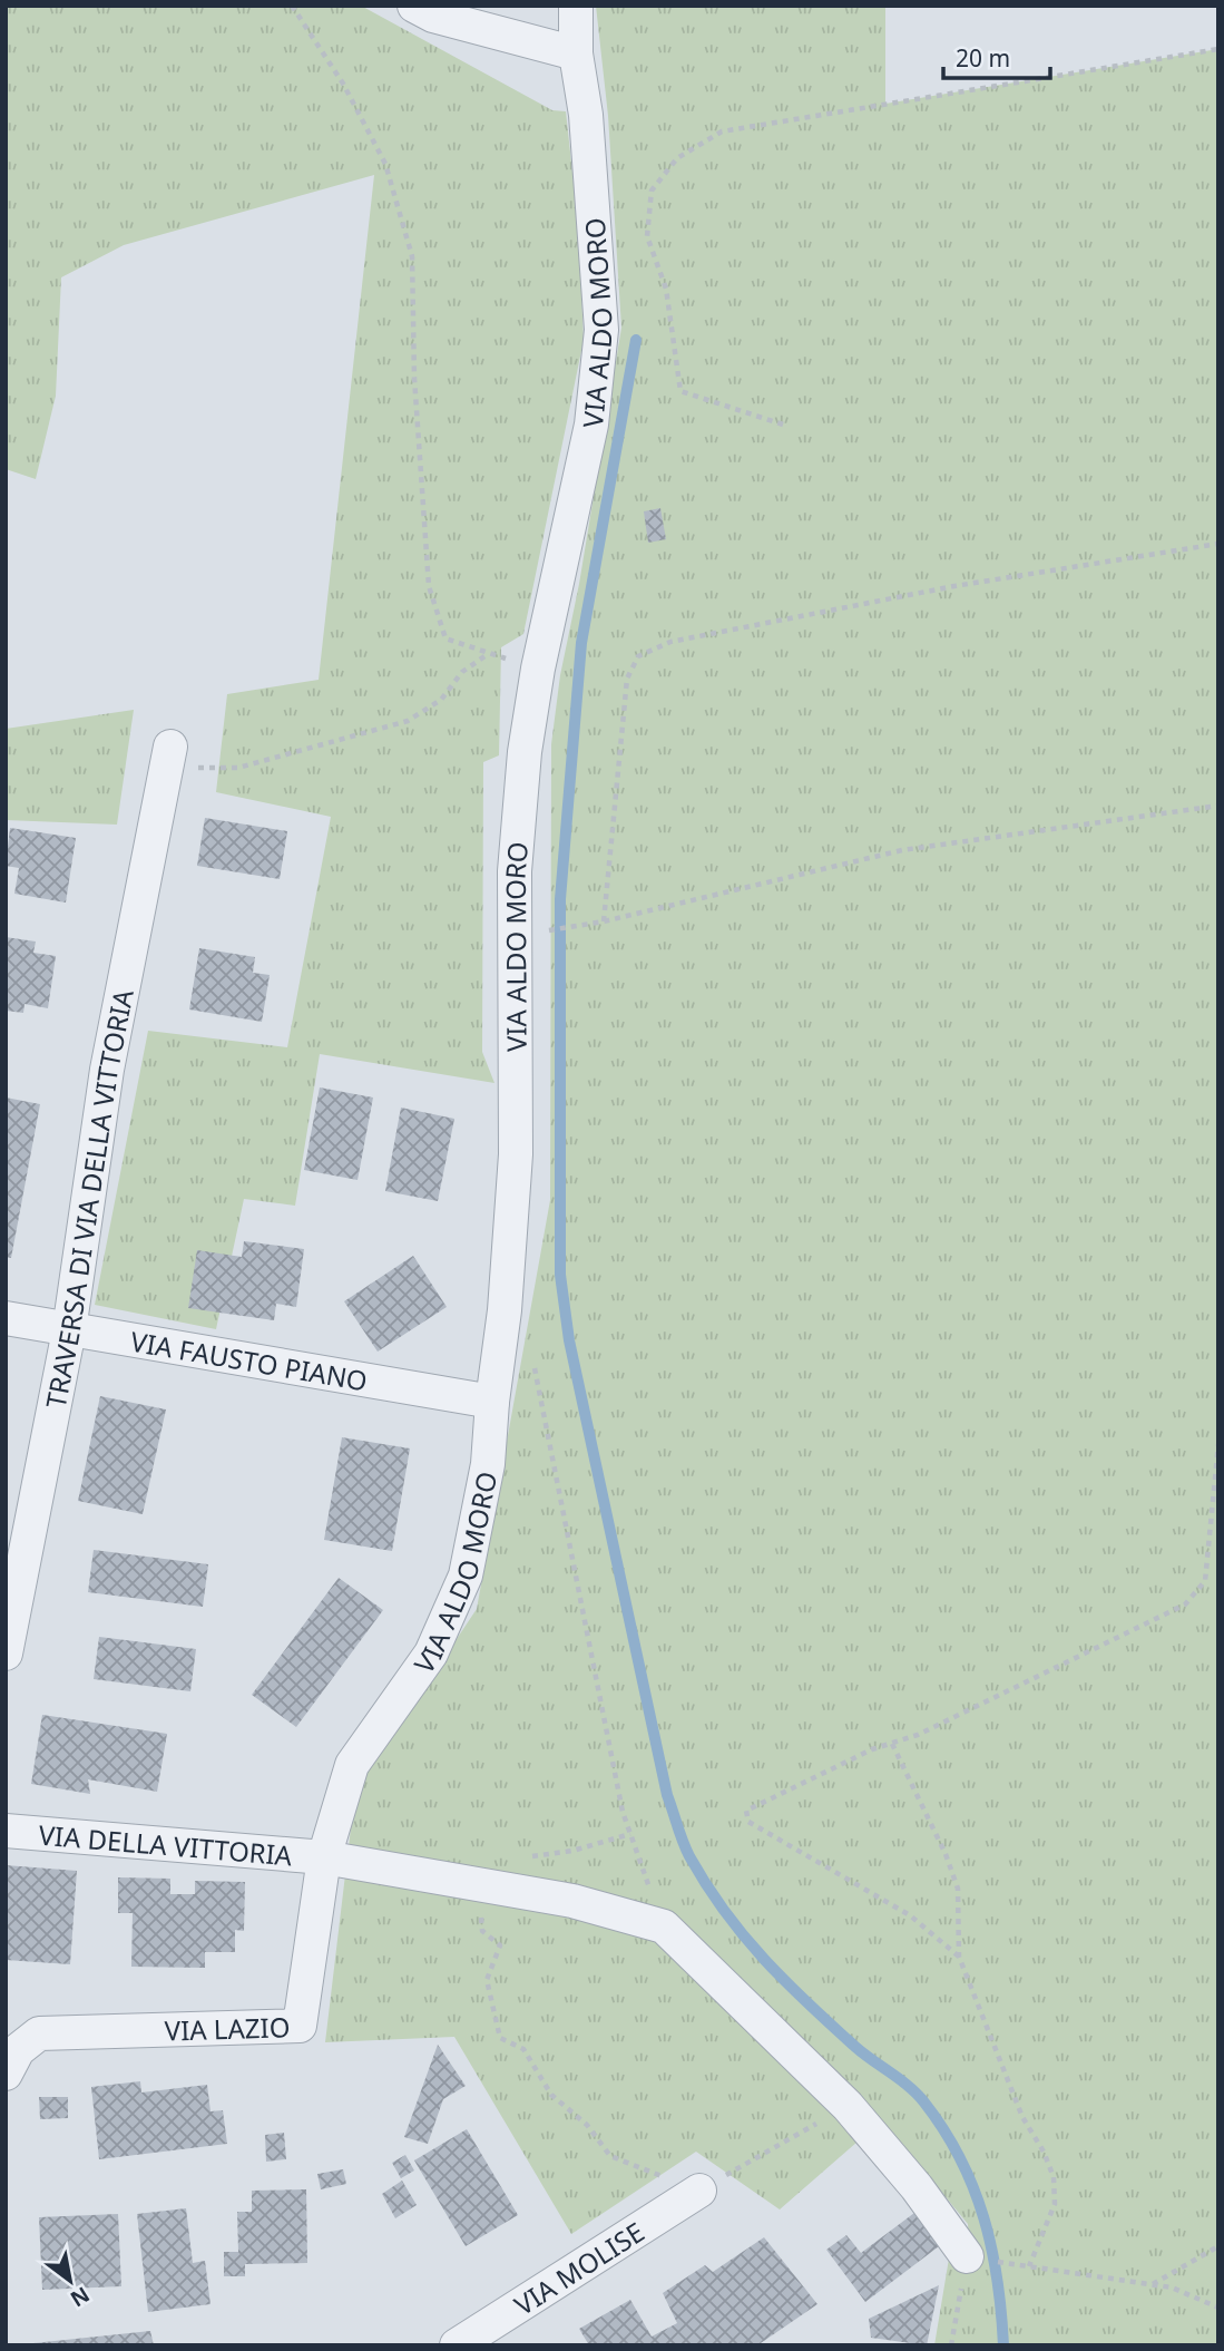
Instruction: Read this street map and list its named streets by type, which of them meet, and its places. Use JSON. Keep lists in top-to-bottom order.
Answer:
{
  "streets": {
    "street": [
      "VIA ALDO MORO",
      "TRAVERSA DI VIA DELLA VITTORIA",
      "VIA FAUSTO PIANO",
      "VIA DELLA VITTORIA",
      "VIA LAZIO",
      "VIA MOLISE"
    ]
  },
  "crossings": [
    ["VIA ALDO MORO", "VIA FAUSTO PIANO"],
    ["VIA ALDO MORO", "VIA DELLA VITTORIA"],
    ["VIA ALDO MORO", "VIA LAZIO"],
    ["TRAVERSA DI VIA DELLA VITTORIA", "VIA FAUSTO PIANO"],
    ["VIA DELLA VITTORIA", "VIA LAZIO"]
  ],
  "scale_bar": "20 m",
  "north": "bottom right"
}
